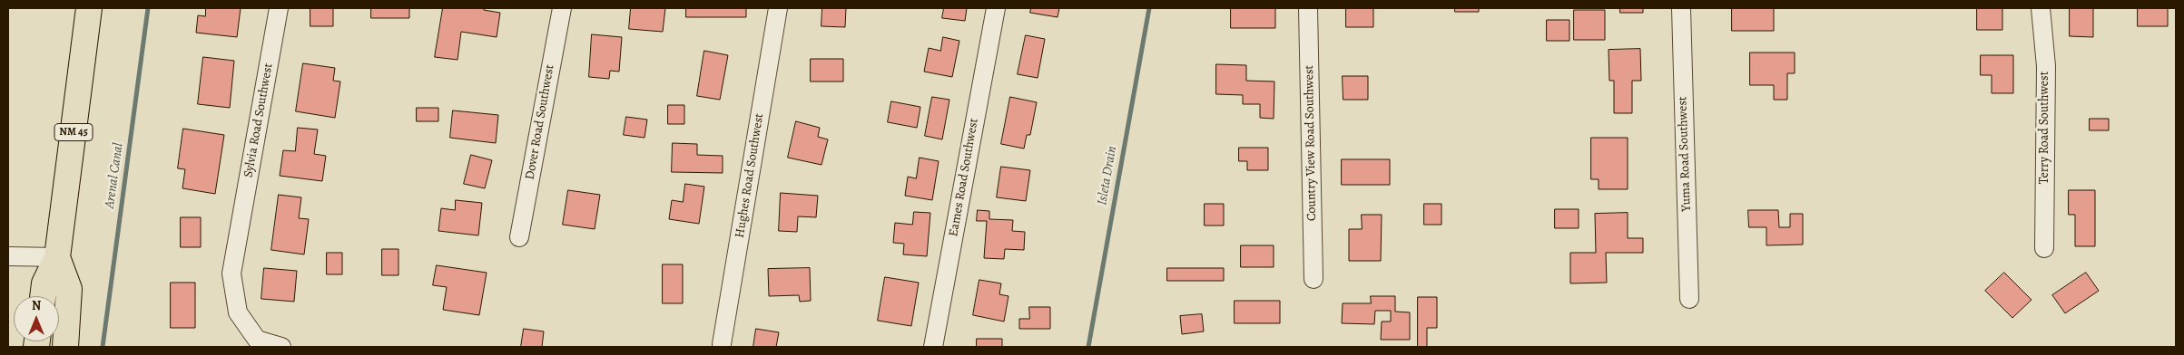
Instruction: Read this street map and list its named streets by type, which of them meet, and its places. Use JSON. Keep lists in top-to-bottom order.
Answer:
{
  "streets": {
    "main road": ["NM 45"],
    "street": [
      "Sylvia Road Southwest",
      "Dover Road Southwest",
      "Terry Road Southwest",
      "Country View Road Southwest",
      "Yuma Road Southwest",
      "Hughes Road Southwest",
      "Eames Road Southwest"
    ]
  },
  "water": ["Arenal Canal", "Isleta Drain"],
  "north": "top"
}
